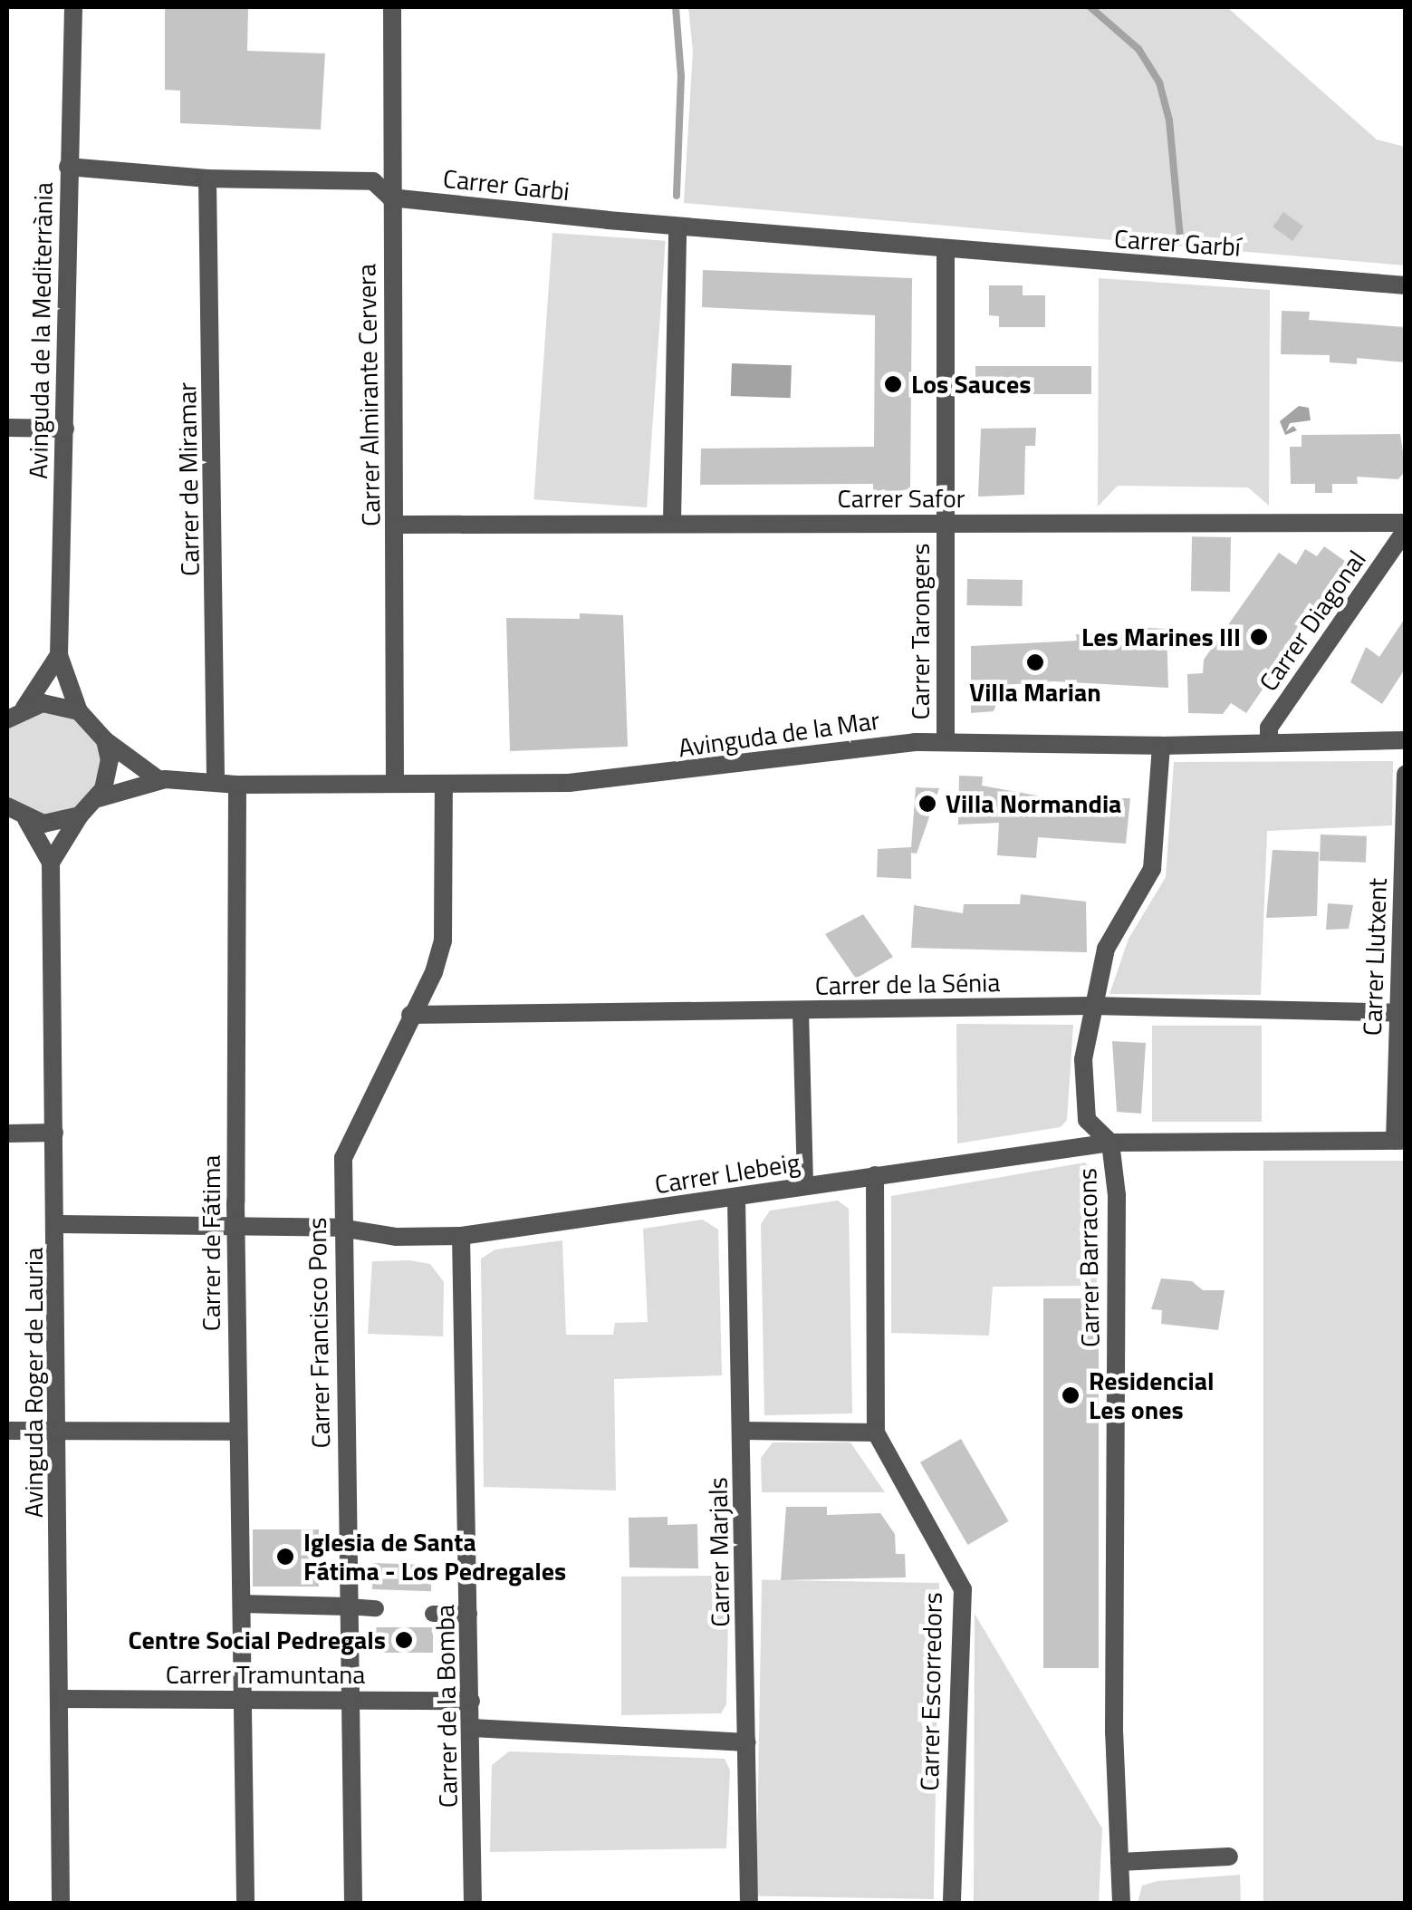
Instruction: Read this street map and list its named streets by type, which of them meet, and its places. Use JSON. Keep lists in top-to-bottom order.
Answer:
{
  "streets": {
    "street": [
      "Carrer Garbi",
      "Carrer Garbí",
      "Avinguda de la Mediterrània",
      "Carrer Almirante Cervera",
      "Carrer de Miramar",
      "Carrer Safor",
      "Carrer Diagonal",
      "Carrer Tarongers",
      "Avinguda de la Mar",
      "Carrer Llutxent",
      "Carrer de la Sénia",
      "Carrer Llebeig",
      "Carrer de Fátima",
      "Carrer Barracons",
      "Carrer Francisco Pons",
      "Avinguda Roger de Lauria",
      "Carrer Marjals",
      "Carrer Tramuntana",
      "Carrer Escorredors",
      "Carrer de la Bomba"
    ]
  },
  "crossings": [
    ["Carrer Garbi", "Carrer Garbí"],
    ["Carrer Garbi", "Avinguda de la Mediterrània"],
    ["Carrer Garbi", "Carrer Almirante Cervera"],
    ["Carrer Garbi", "Carrer de Miramar"],
    ["Carrer Garbi", "Carrer Tarongers"],
    ["Carrer Garbí", "Carrer Tarongers"],
    ["Carrer Almirante Cervera", "Carrer Safor"],
    ["Carrer Almirante Cervera", "Avinguda de la Mar"],
    ["Carrer de Miramar", "Avinguda de la Mar"],
    ["Carrer Safor", "Carrer Tarongers"],
    ["Carrer Diagonal", "Avinguda de la Mar"],
    ["Carrer Tarongers", "Avinguda de la Mar"],
    ["Avinguda de la Mar", "Carrer de Fátima"],
    ["Avinguda de la Mar", "Carrer Barracons"],
    ["Avinguda de la Mar", "Carrer Francisco Pons"],
    ["Carrer Llutxent", "Carrer de la Sénia"],
    ["Carrer Llutxent", "Carrer Llebeig"],
    ["Carrer de la Sénia", "Carrer Barracons"],
    ["Carrer de la Sénia", "Carrer Francisco Pons"],
    ["Carrer Llebeig", "Carrer de Fátima"],
    ["Carrer Llebeig", "Carrer Barracons"],
    ["Carrer Llebeig", "Carrer Francisco Pons"],
    ["Carrer Llebeig", "Avinguda Roger de Lauria"],
    ["Carrer Llebeig", "Carrer Marjals"],
    ["Carrer Llebeig", "Carrer Escorredors"],
    ["Carrer Llebeig", "Carrer de la Bomba"],
    ["Carrer de Fátima", "Carrer Tramuntana"],
    ["Carrer Francisco Pons", "Carrer Tramuntana"],
    ["Avinguda Roger de Lauria", "Carrer Tramuntana"],
    ["Carrer Tramuntana", "Carrer de la Bomba"]
  ],
  "places": [
    "Los Sauces",
    "Les Marines III",
    "Villa Marian",
    "Villa Normandia",
    "Residencial Les ones",
    "Iglesia de Santa Fátima - Los Pedregales",
    "Centre Social Pedregals"
  ]
}
